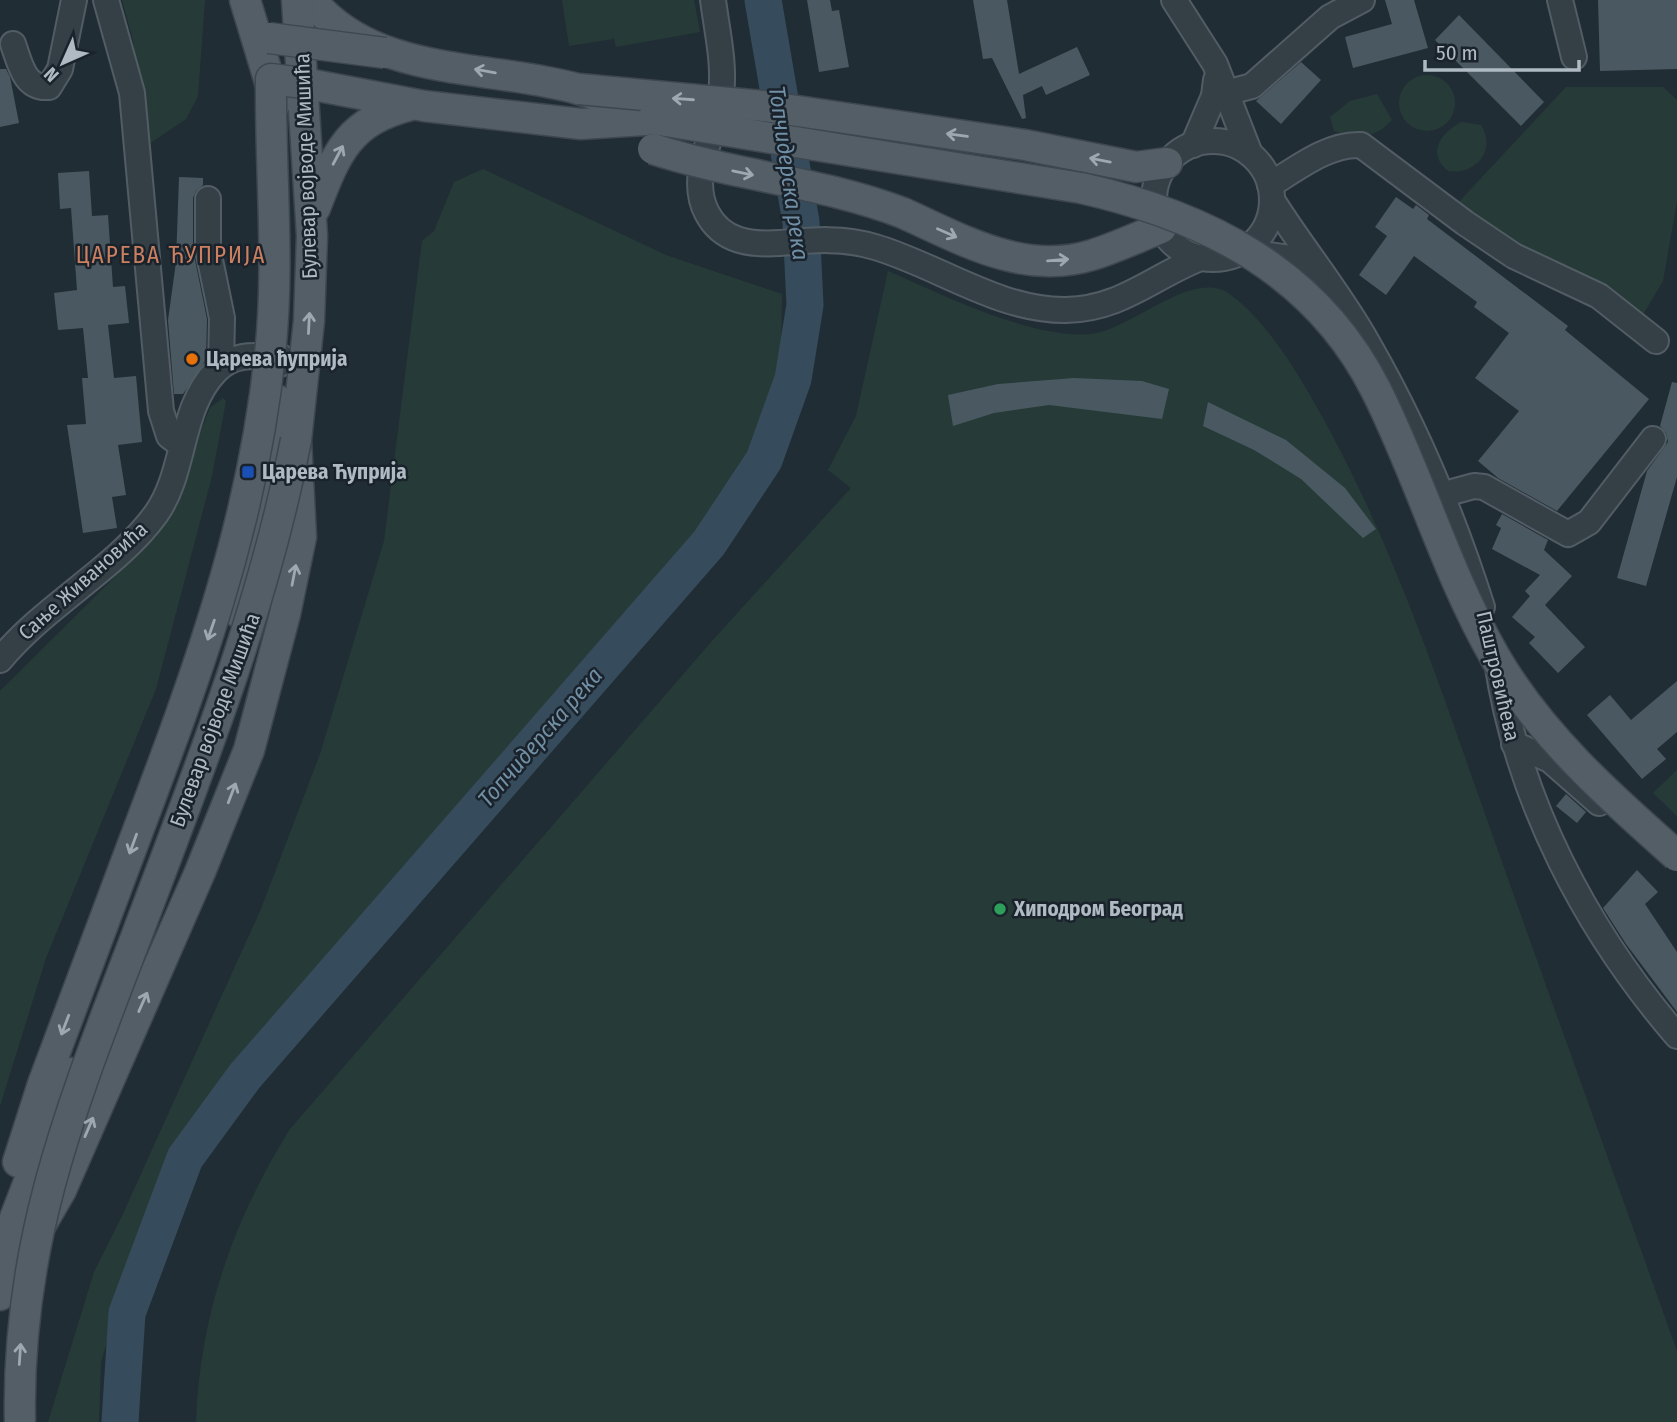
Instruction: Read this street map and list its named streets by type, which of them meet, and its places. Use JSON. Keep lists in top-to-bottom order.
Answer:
{
  "streets": {
    "main road": ["Булевар војводе Мишића"],
    "street": ["Сање Живановића", "Паштровићева"]
  },
  "districts": ["ЦАРЕВА ЋУПРИЈА"],
  "water": ["Топчидерска река"],
  "places": {
    "other": ["Царева ћуприја", "Хиподром Београд"],
    "transit": ["Царева Ћуприја"]
  },
  "scale_bar": "50 m",
  "north": "bottom left"
}
